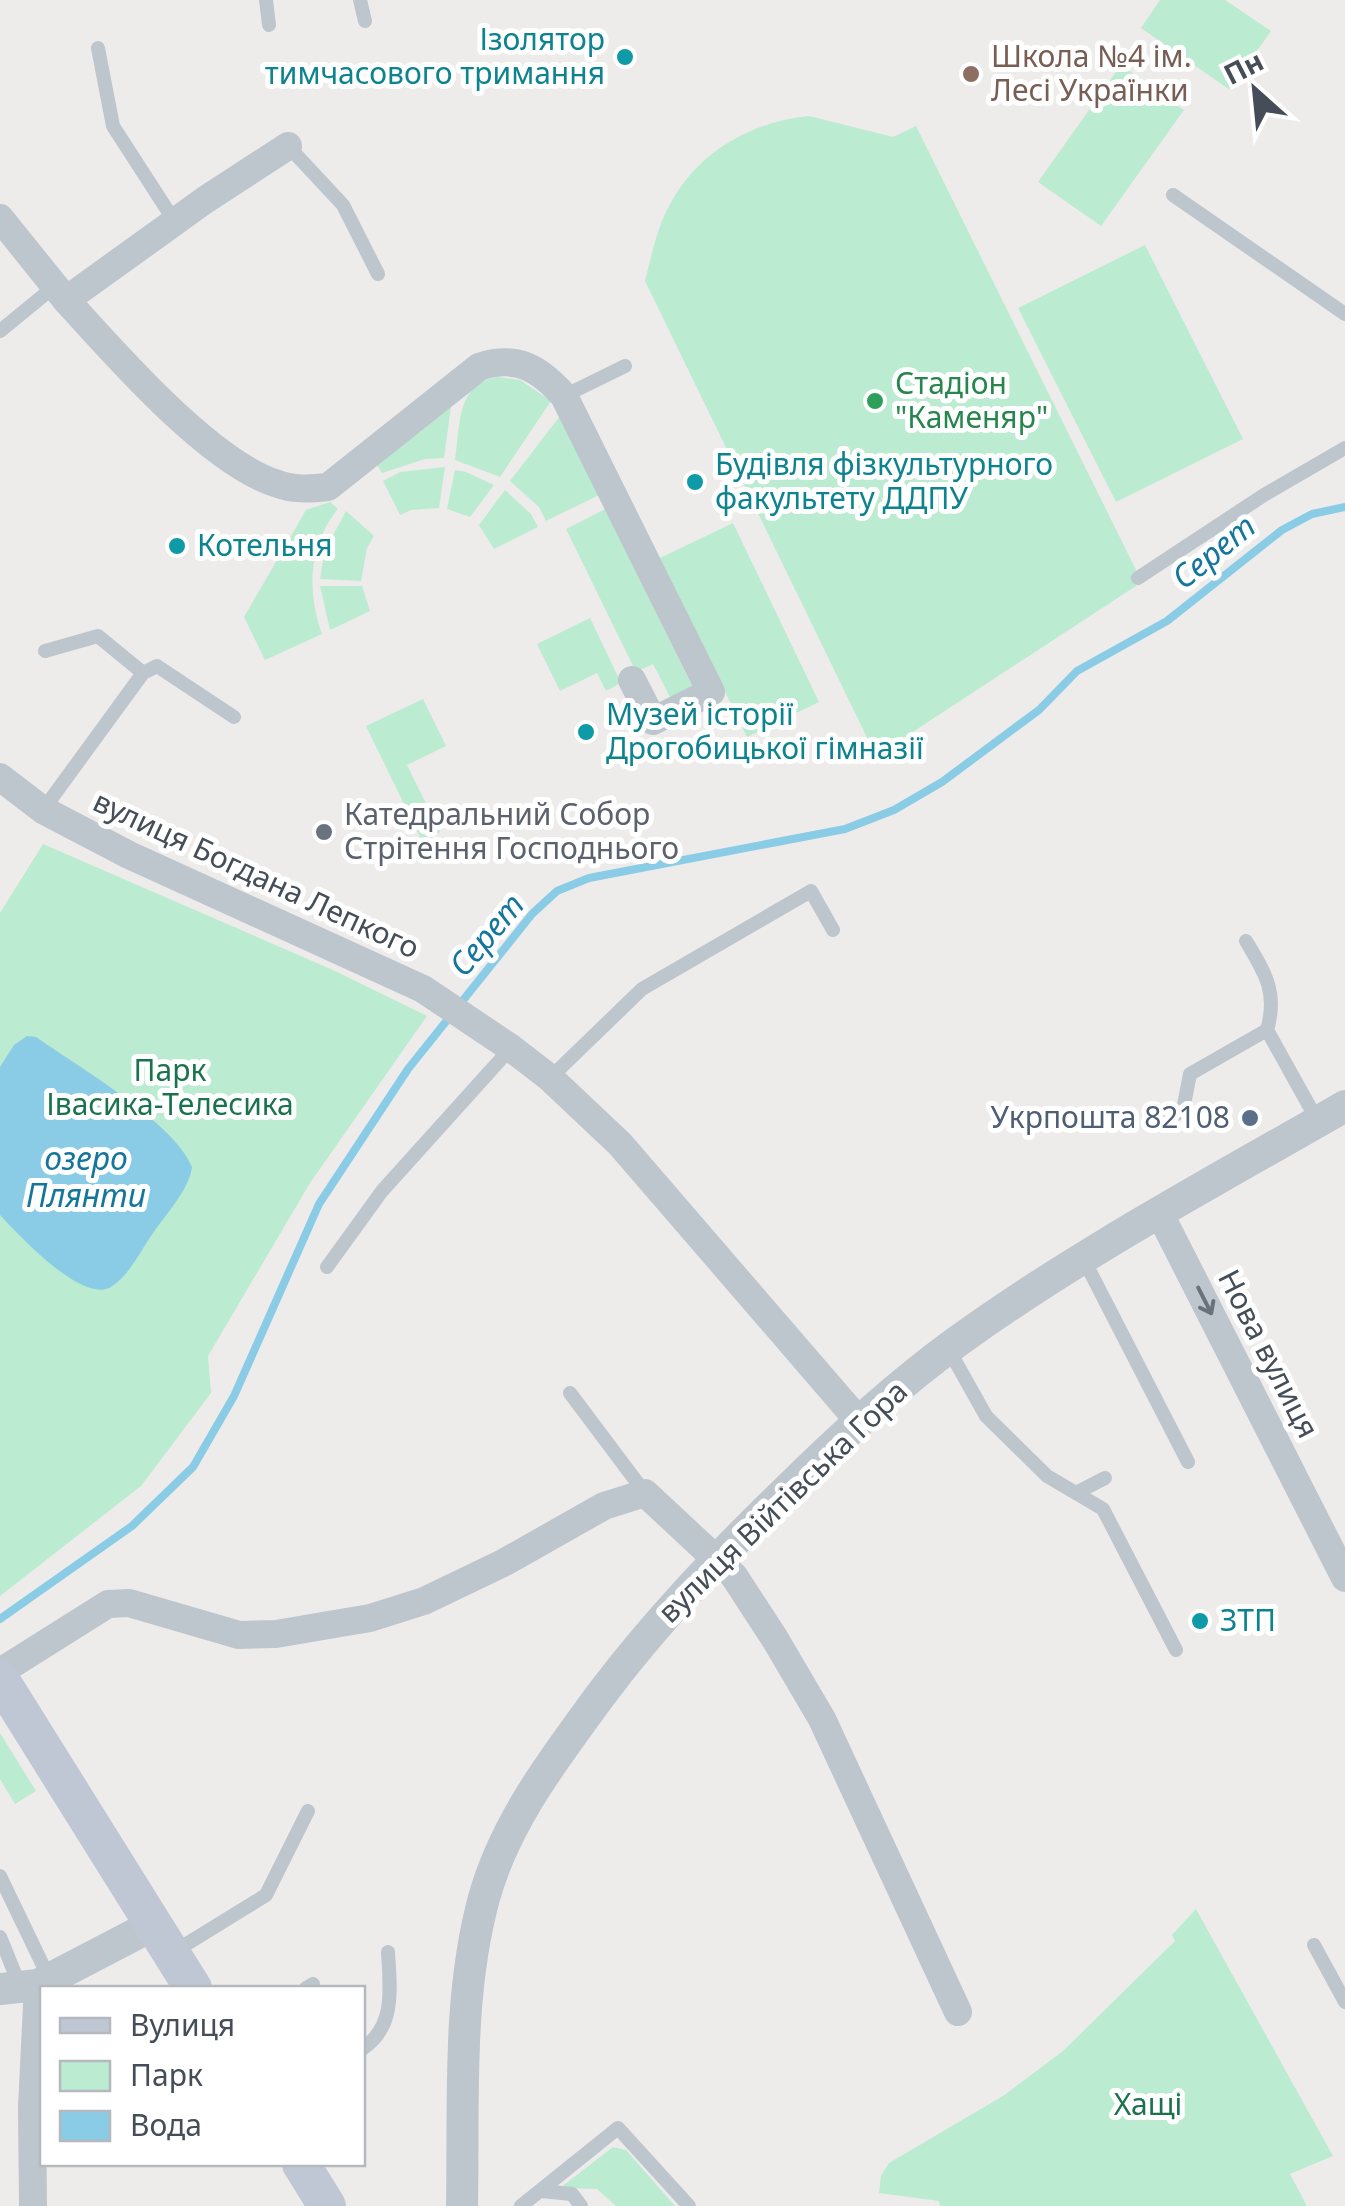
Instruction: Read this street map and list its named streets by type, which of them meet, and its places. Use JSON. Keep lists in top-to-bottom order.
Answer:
{
  "streets": {
    "street": ["вулиця Богдана Лепкого", "Нова вулиця", "вулиця Війтівська Гора"]
  },
  "crossings": [
    ["вулиця Богдана Лепкого", "вулиця Війтівська Гора"],
    ["Нова вулиця", "вулиця Війтівська Гора"]
  ],
  "one_way": ["Нова вулиця"],
  "water": ["Серет", "озеро Плянти"],
  "parks": ["Парк Івасика-Телесика", "Хащі"],
  "places": [
    "Ізолятор тимчасового тримання",
    "Школа №4 ім. Лесі Українки",
    "Стадіон \"Каменяр\"",
    "Будівля фізкультурного факультету ДДПУ",
    "Котельня",
    "Музей історії Дрогобицької гімназії",
    "Катедральний Собор Стрітення Господнього",
    "Укрпошта 82108",
    "ЗТП"
  ],
  "legend": ["Вулиця", "Парк", "Вода"],
  "north": "top left"
}
